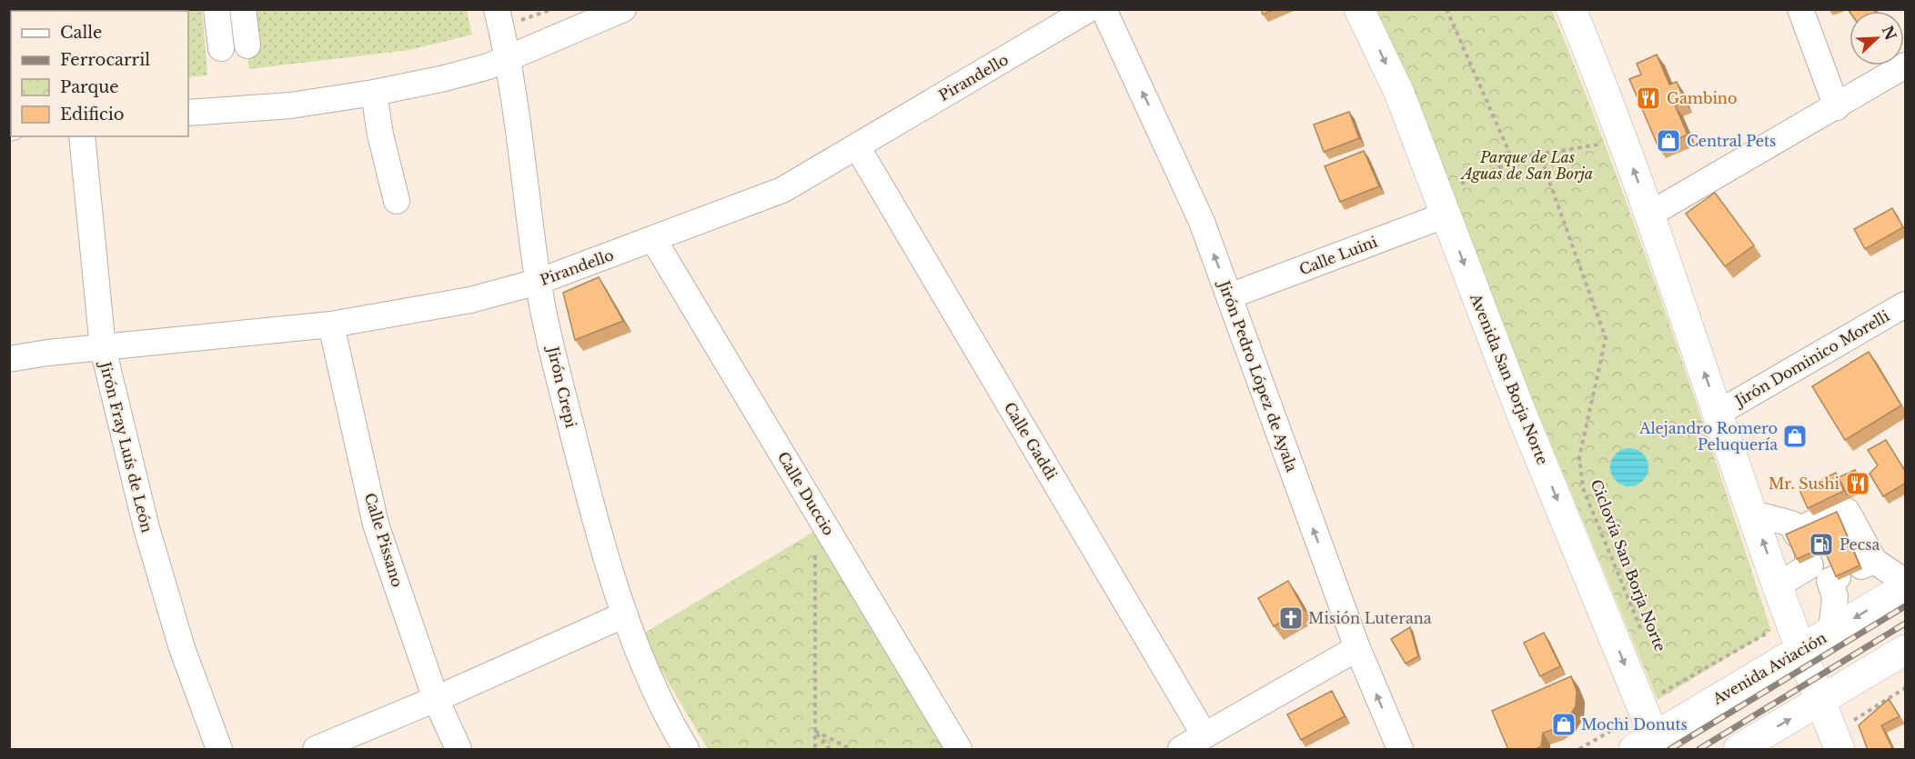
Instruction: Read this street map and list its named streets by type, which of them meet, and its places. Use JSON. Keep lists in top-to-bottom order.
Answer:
{
  "streets": {
    "main road": ["Avenida San Borja Norte", "Avenida Aviación"],
    "street": [
      "Pirandello",
      "Calle Luini",
      "Jirón Dominico Morelli",
      "Jirón Pedro López de Ayala",
      "Jirón Crepi",
      "Calle Gaddi",
      "Jirón Fray Luís de León",
      "Calle Duccio",
      "Calle Pissano"
    ],
    "path": ["Ciclovía San Borja Norte"]
  },
  "crossings": [
    ["Pirandello", "Jirón Crepi"],
    ["Pirandello", "Calle Gaddi"],
    ["Pirandello", "Jirón Fray Luís de León"],
    ["Pirandello", "Calle Duccio"],
    ["Pirandello", "Calle Pissano"],
    ["Calle Luini", "Jirón Pedro López de Ayala"],
    ["Calle Luini", "Avenida San Borja Norte"],
    ["Avenida San Borja Norte", "Avenida Aviación"]
  ],
  "one_way": ["Jirón Pedro López de Ayala"],
  "parks": ["Parque de Las Aguas de San Borja"],
  "places": {
    "restaurant": ["Gambino", "Mr. Sushi"],
    "shop": ["Central Pets", "Alejandro Romero Peluquería", "Mochi Donuts"],
    "fuel station": ["Pecsa"],
    "church": ["Misión Luterana"]
  },
  "legend": [
    "Calle",
    "Ferrocarril",
    "Parque",
    "Edificio"
  ],
  "north": "top right"
}
